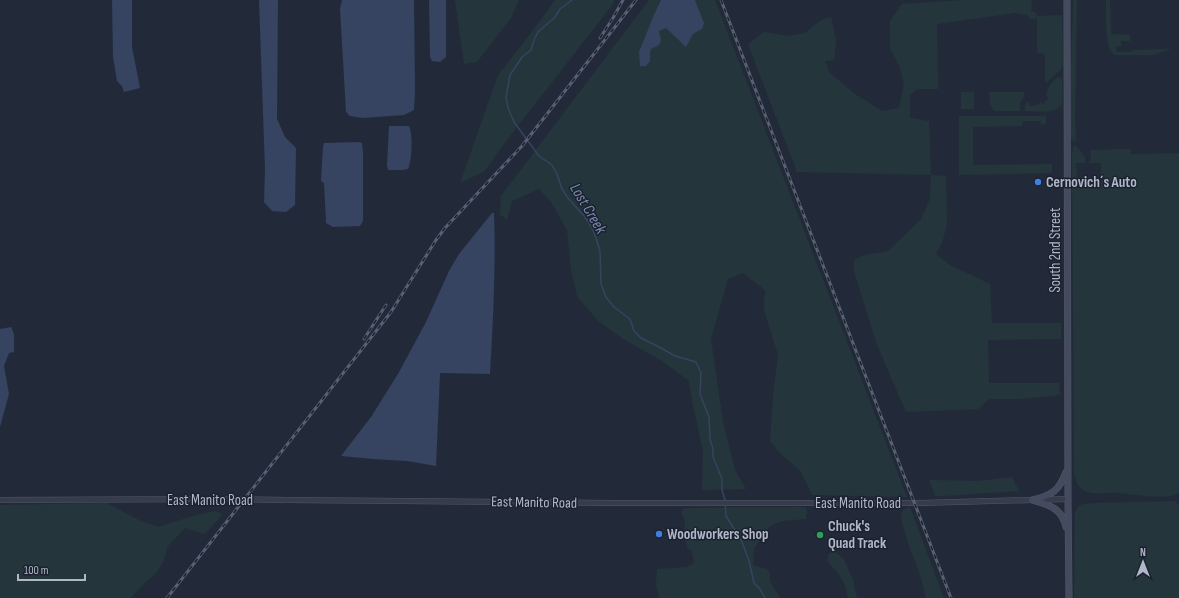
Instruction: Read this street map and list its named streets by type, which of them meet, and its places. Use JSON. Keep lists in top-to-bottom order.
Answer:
{
  "streets": {
    "main road": ["South 2nd Street"],
    "street": ["East Manito Road"]
  },
  "crossings": [
    ["South 2nd Street", "East Manito Road"]
  ],
  "water": ["Lost Creek"],
  "places": ["Cernovich´s Auto", "Woodworkers Shop", "Chuck's Quad Track"],
  "scale_bar": "100 m",
  "north": "top"
}
